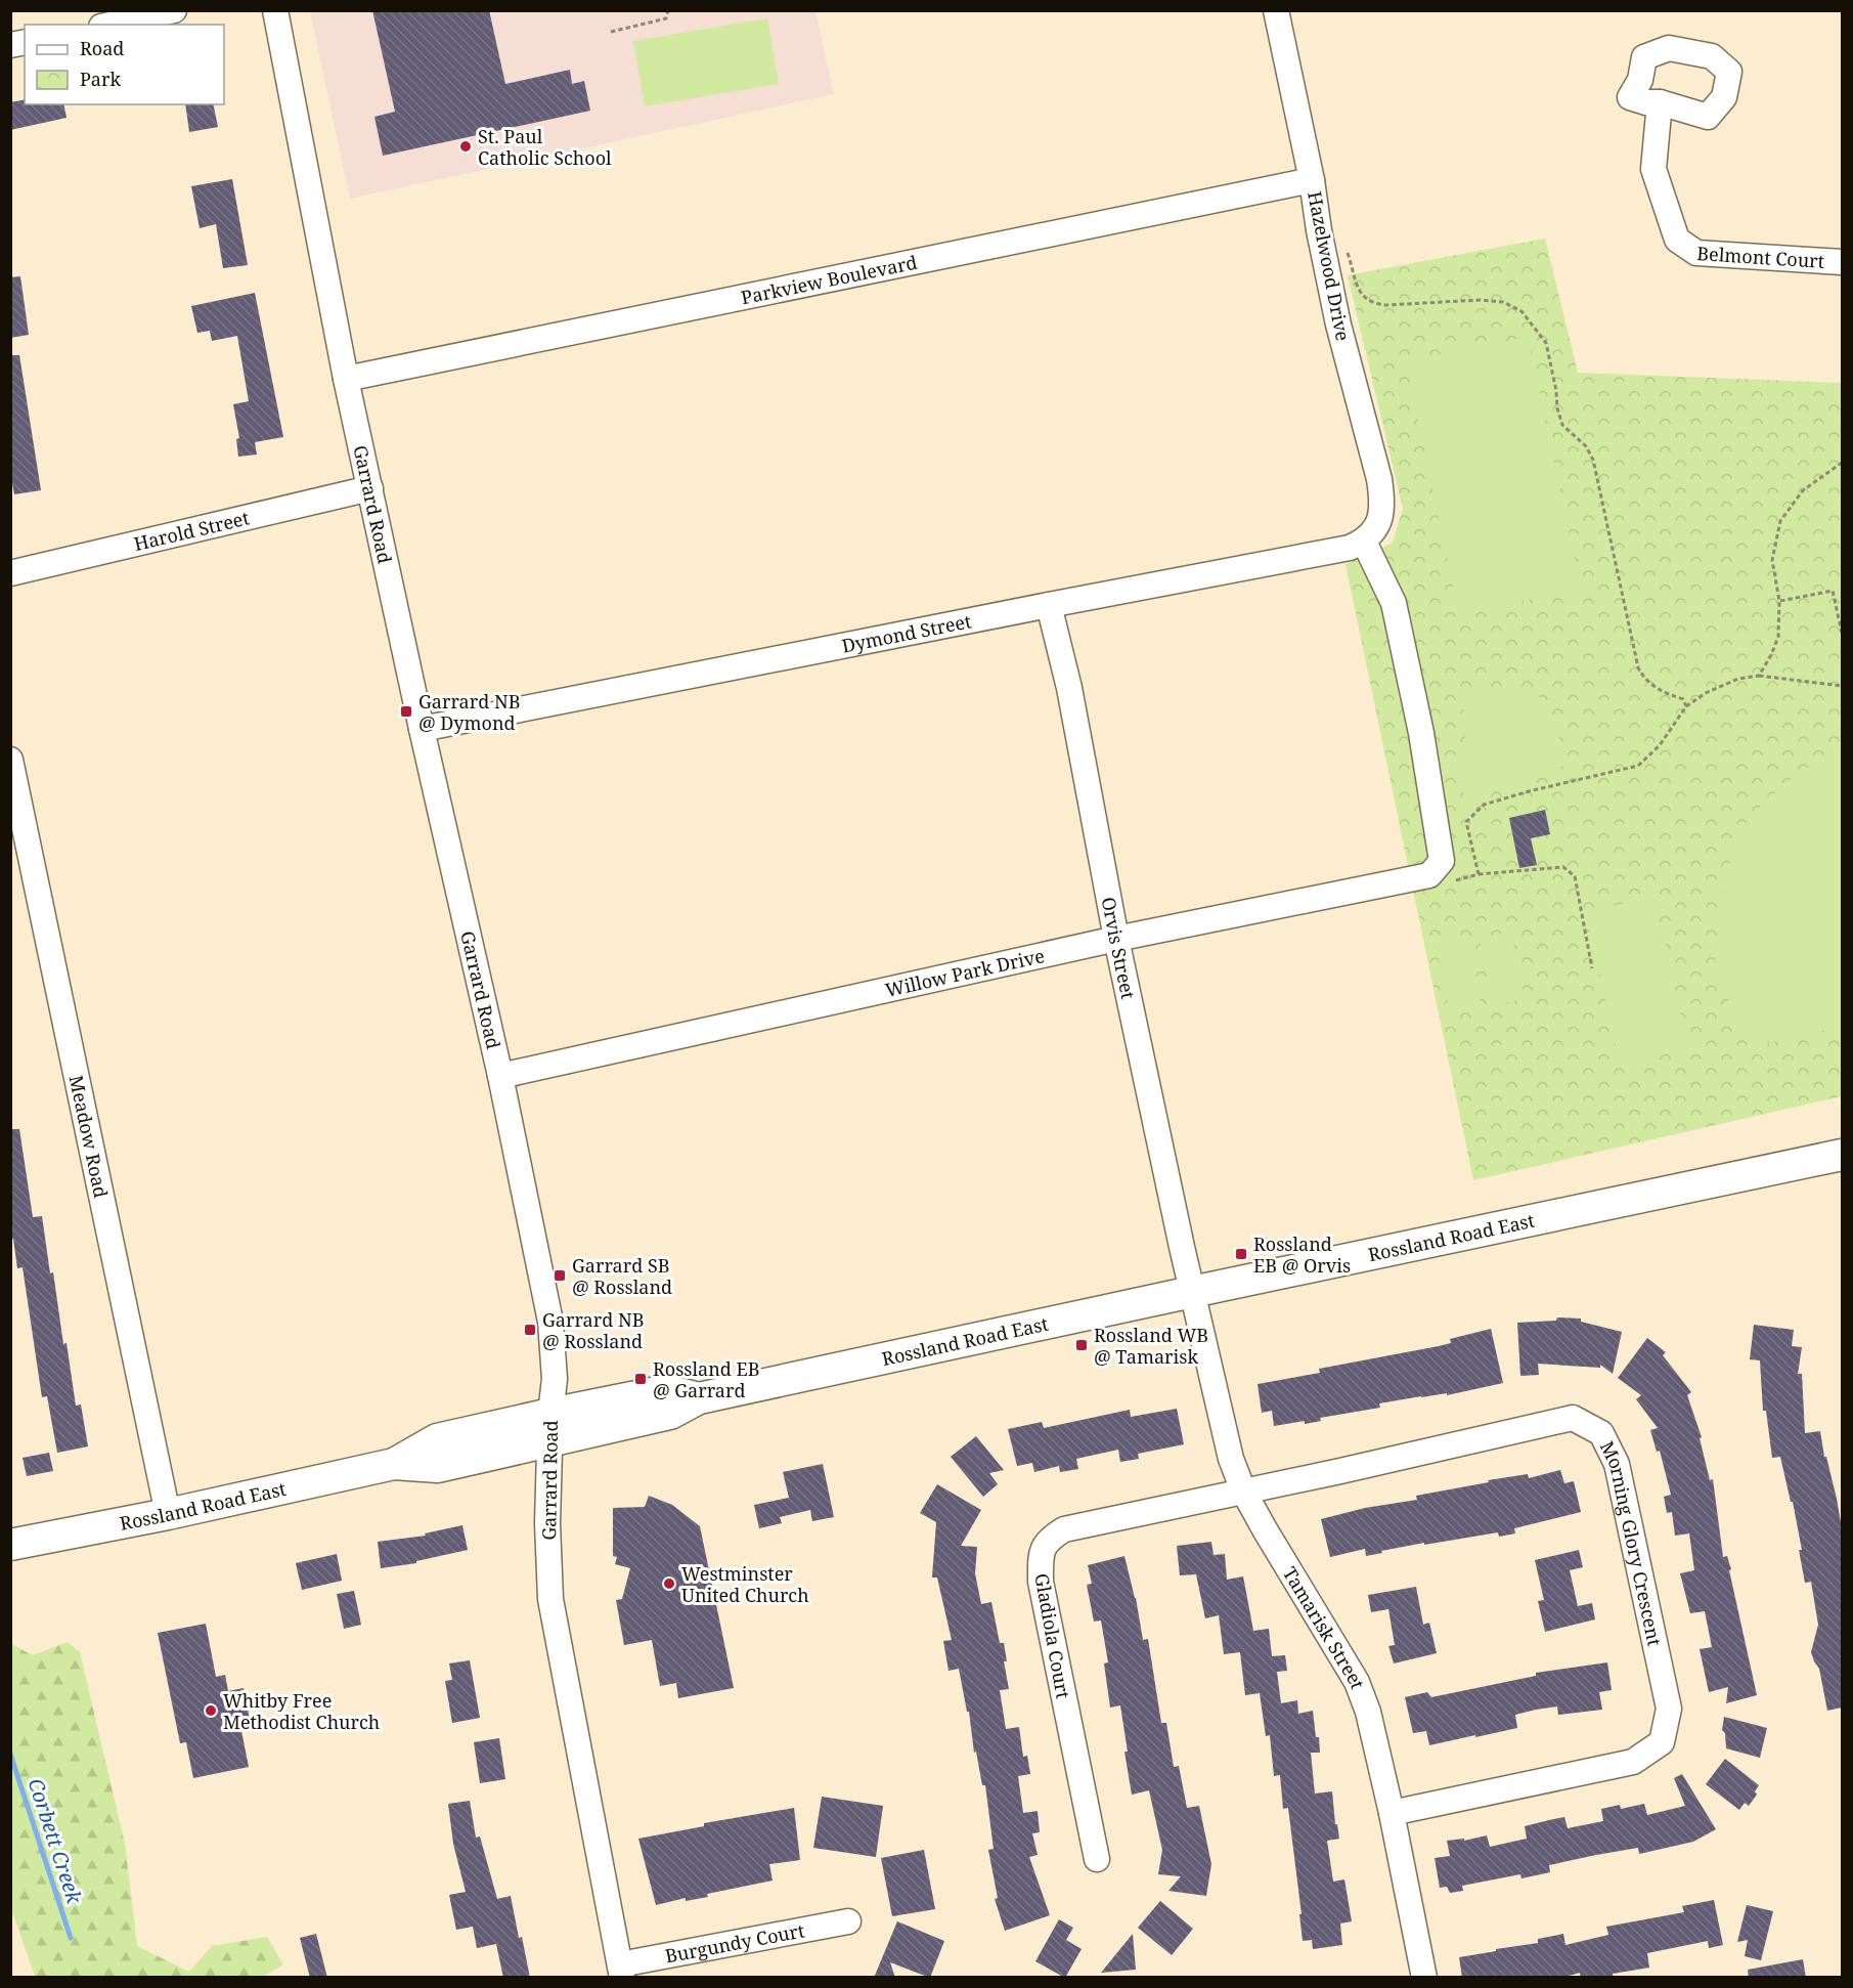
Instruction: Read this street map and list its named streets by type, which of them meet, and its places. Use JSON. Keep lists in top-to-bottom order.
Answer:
{
  "streets": {
    "main road": ["Rossland Road East"],
    "street": [
      "Belmont Court",
      "Hazelwood Drive",
      "Parkview Boulevard",
      "Garrard Road",
      "Harold Street",
      "Dymond Street",
      "Orvis Street",
      "Willow Park Drive",
      "Meadow Road",
      "Morning Glory Crescent",
      "Tamarisk Street",
      "Gladiola Court",
      "Burgundy Court"
    ]
  },
  "crossings": [
    ["Hazelwood Drive", "Parkview Boulevard"],
    ["Hazelwood Drive", "Dymond Street"],
    ["Parkview Boulevard", "Garrard Road"],
    ["Garrard Road", "Harold Street"],
    ["Garrard Road", "Dymond Street"],
    ["Garrard Road", "Willow Park Drive"],
    ["Garrard Road", "Rossland Road East"],
    ["Garrard Road", "Burgundy Court"],
    ["Dymond Street", "Orvis Street"],
    ["Orvis Street", "Willow Park Drive"],
    ["Orvis Street", "Rossland Road East"],
    ["Orvis Street", "Tamarisk Street"],
    ["Meadow Road", "Rossland Road East"],
    ["Rossland Road East", "Tamarisk Street"],
    ["Morning Glory Crescent", "Tamarisk Street"],
    ["Morning Glory Crescent", "Gladiola Court"],
    ["Tamarisk Street", "Gladiola Court"]
  ],
  "water": ["Corbett Creek"],
  "places": {
    "other": ["St. Paul Catholic School", "Westminster United Church", "Whitby Free Methodist Church"],
    "transit": [
      "Garrard NB @ Dymond",
      "Rossland EB @ Orvis",
      "Garrard SB @ Rossland",
      "Garrard NB @ Rossland",
      "Rossland WB @ Tamarisk",
      "Rossland EB @ Garrard"
    ]
  },
  "legend": ["Road", "Park"]
}
